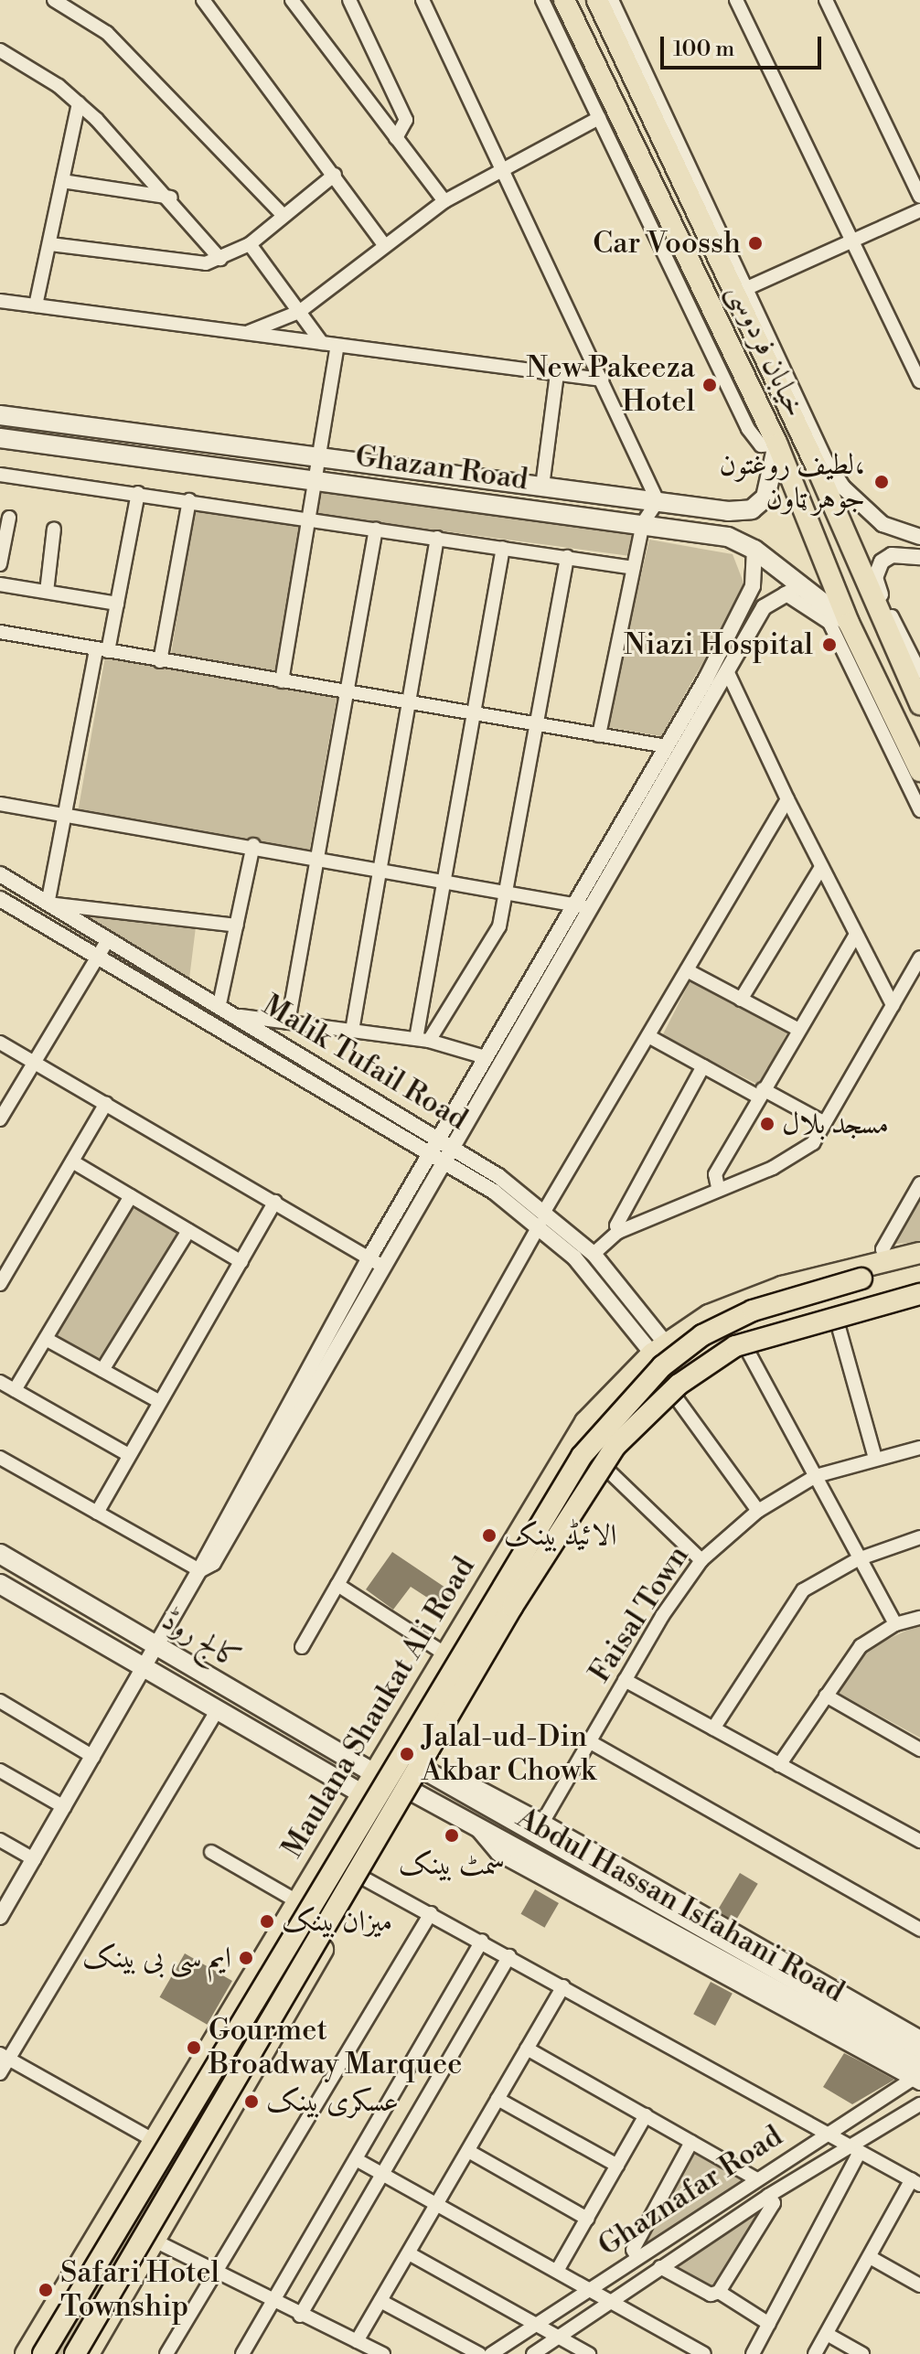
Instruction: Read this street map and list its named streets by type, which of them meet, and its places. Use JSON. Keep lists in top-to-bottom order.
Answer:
{
  "streets": {
    "main road": [
      "خیابان فردوسی",
      "Ghazan Road",
      "کالج روڈ",
      "Maulana Shaukat Ali Road",
      "Abdul Hassan Isfahani Road"
    ],
    "street": ["Malik Tufail Road", "Faisal Town", "Ghaznafar Road"]
  },
  "crossings": [
    ["خیابان فردوسی", "Ghazan Road"],
    ["Malik Tufail Road", "Maulana Shaukat Ali Road"],
    ["Faisal Town", "Abdul Hassan Isfahani Road"],
    ["کالج روڈ", "Maulana Shaukat Ali Road"],
    ["Abdul Hassan Isfahani Road", "Ghaznafar Road"]
  ],
  "places": [
    "Car Voossh",
    "New Pakeeza Hotel",
    "لطیف روغتون، جوهر ټاون",
    "Niazi Hospital",
    "مسجد بلال",
    "الائیڈ بینک",
    "Jalal-ud-Din Akbar Chowk",
    "سمٹ بینک",
    "میزان بینک",
    "ایم سی بی بینک",
    "Gourmet Broadway Marquee",
    "عسکری بینک",
    "Safari Hotel Township"
  ],
  "scale_bar": "100 m"
}
